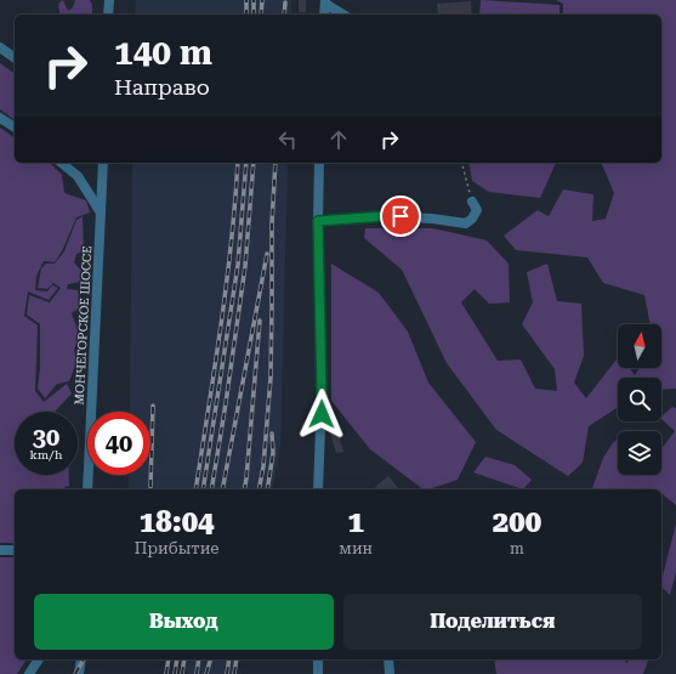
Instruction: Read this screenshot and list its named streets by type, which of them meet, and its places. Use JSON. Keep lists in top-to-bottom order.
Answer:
{
  "streets": {
    "street": ["МОНЧЕГОРСКОЕ ШОССЕ"]
  },
  "north": "top",
  "page": {
    "turn": ["140 m", "Направо"],
    "speed": "30 km/h",
    "limit": "40",
    "eta": [
      "18:04",
      "Прибытие",
      "1",
      "мин",
      "200",
      "m"
    ],
    "buttons": ["Выход", "Поделиться"]
  }
}
